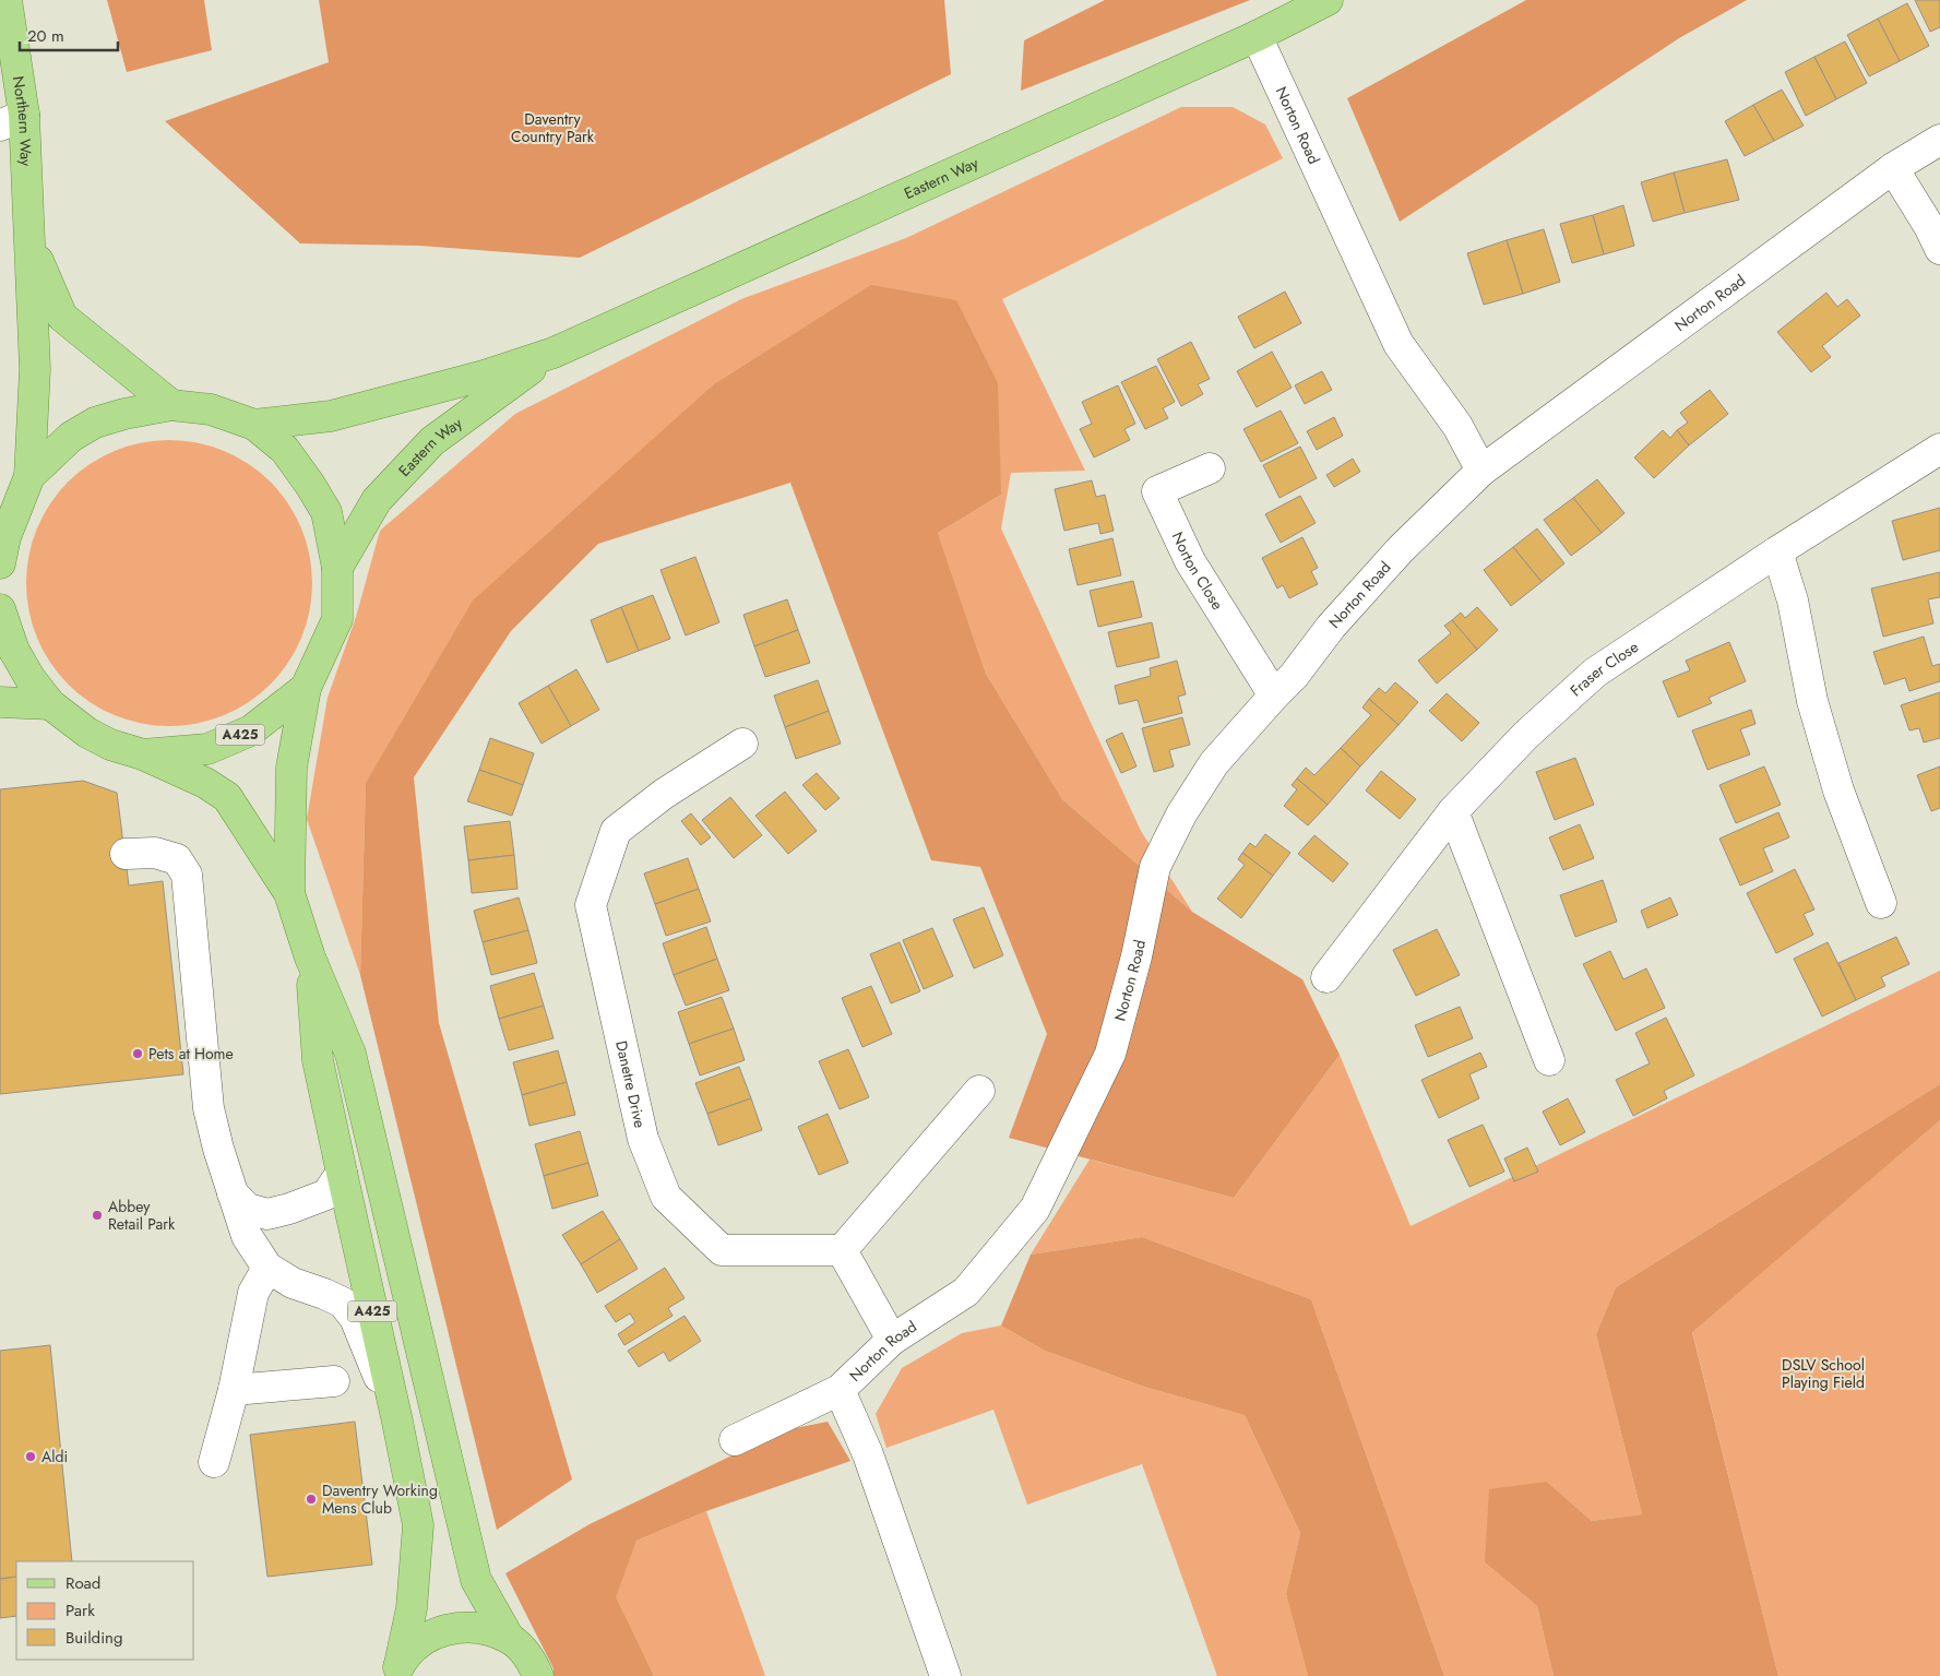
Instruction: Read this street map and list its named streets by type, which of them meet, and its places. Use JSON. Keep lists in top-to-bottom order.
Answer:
{
  "streets": {
    "main road": ["Northern Way", "Eastern Way", "A425"],
    "street": [
      "Norton Road",
      "Norton Close",
      "Fraser Close",
      "Danetre Drive"
    ]
  },
  "crossings": [
    ["Northern Way", "A425"],
    ["Norton Road", "Eastern Way"],
    ["Norton Road", "Norton Close"],
    ["Eastern Way", "A425"]
  ],
  "parks": ["Daventry Country Park", "DSLV School Playing Field"],
  "places": [
    "Pets at Home",
    "Abbey Retail Park",
    "Aldi",
    "Daventry Working Mens Club"
  ],
  "legend": ["Road", "Park", "Building"],
  "scale_bar": "20 m"
}
